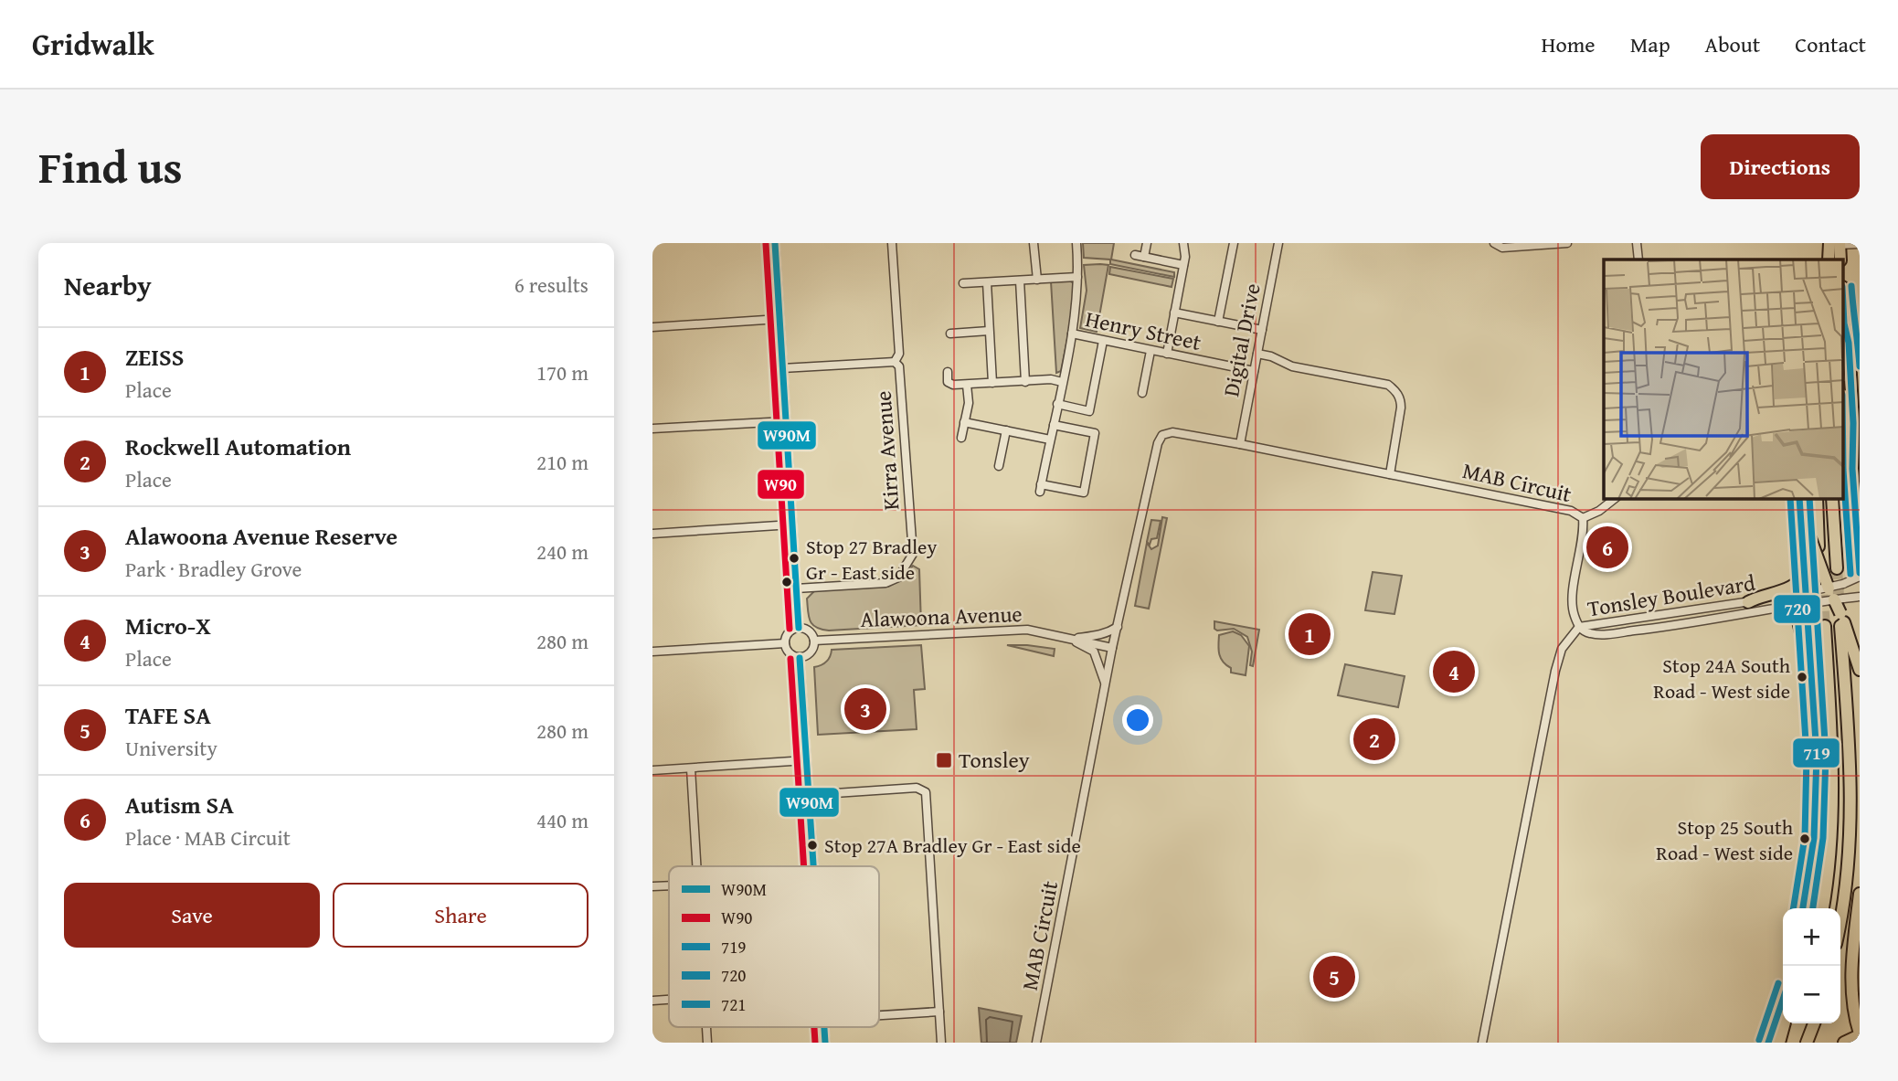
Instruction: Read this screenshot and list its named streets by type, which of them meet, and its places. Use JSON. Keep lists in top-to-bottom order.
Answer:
{
  "streets": {
    "street": [
      "Henry Street",
      "Digital Drive",
      "Kirra Avenue",
      "MAB Circuit",
      "Tonsley Boulevard",
      "Alawoona Avenue"
    ]
  },
  "crossings": [
    ["Henry Street", "Digital Drive"],
    ["Digital Drive", "MAB Circuit"],
    ["MAB Circuit", "Tonsley Boulevard"],
    ["MAB Circuit", "Alawoona Avenue"]
  ],
  "places": {
    "other": [
      "Stop 27 Bradley Gr - East side",
      "Stop 24A South Road - West side",
      "Stop 25 South Road - West side",
      "Stop 27A Bradley Gr - East side"
    ],
    "transit": ["Tonsley"]
  },
  "lines": [
    "transit line W90M",
    "transit line W90",
    "transit line 721",
    "transit line 719",
    "transit line 720"
  ],
  "legend": [
    "W90M",
    "W90",
    "719",
    "720",
    "721"
  ],
  "page": {
    "header": "Gridwalk",
    "nav": [
      "Home",
      "Map",
      "About",
      "Contact"
    ],
    "title": "Find us",
    "buttons": [
      "Directions",
      ["Save", "Share"]
    ],
    "heading": ["Nearby", "6 results"],
    "list": [
      {
        "mark": "1",
        "name": "ZEISS",
        "note": "Place",
        "value": "170 m"
      },
      {
        "mark": "2",
        "name": "Rockwell Automation",
        "note": "Place",
        "value": "210 m"
      },
      {
        "mark": "3",
        "name": "Alawoona Avenue Reserve",
        "note": "Park · Bradley Grove",
        "value": "240 m"
      },
      {
        "mark": "4",
        "name": "Micro-X",
        "note": "Place",
        "value": "280 m"
      },
      {
        "mark": "5",
        "name": "TAFE SA",
        "note": "University",
        "value": "280 m"
      },
      {
        "mark": "6",
        "name": "Autism SA",
        "note": "Place · MAB Circuit",
        "value": "440 m"
      }
    ],
    "pins": [
      "6",
      "1",
      "4",
      "3",
      "2",
      "5"
    ],
    "map_buttons": ["+", "−"]
  }
}
